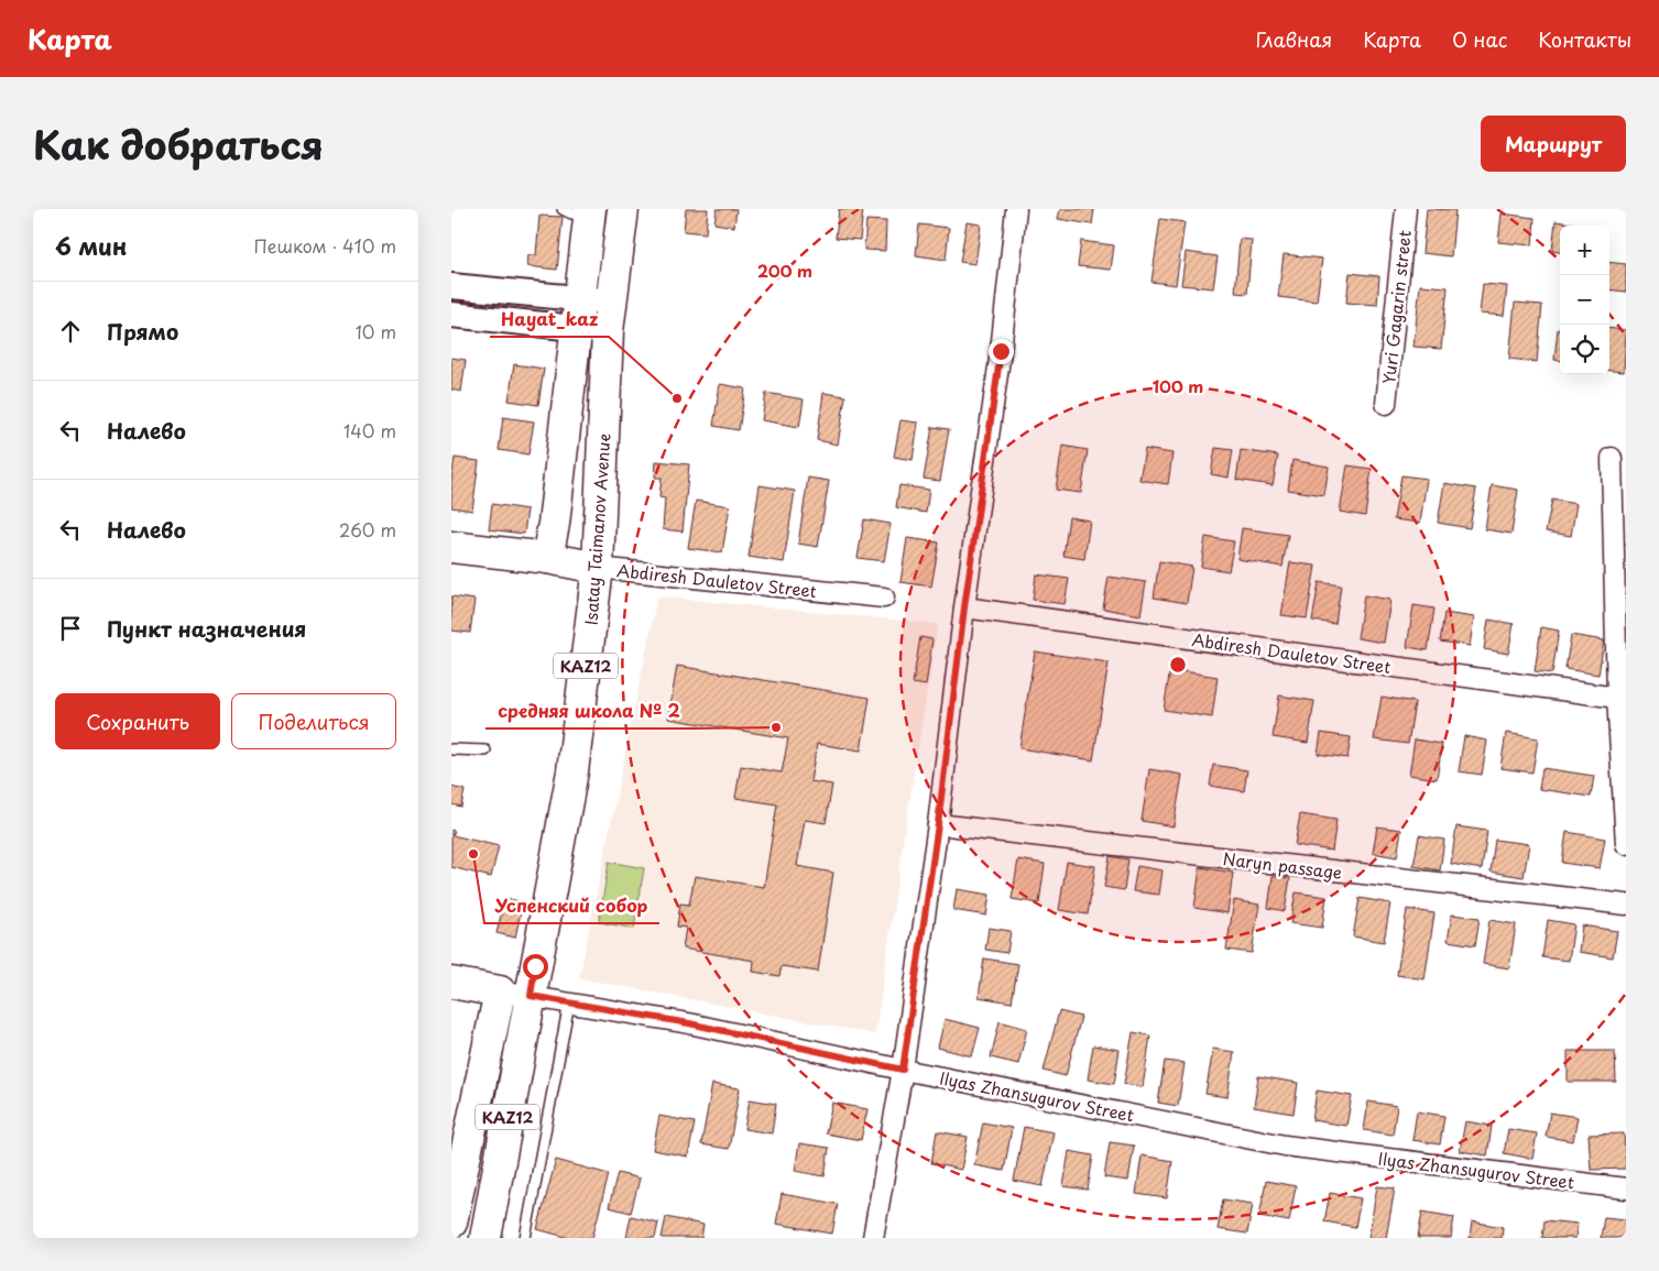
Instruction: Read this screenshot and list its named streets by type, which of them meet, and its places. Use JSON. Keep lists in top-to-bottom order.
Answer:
{
  "streets": {
    "main road": [
      "Isatay Taimanov Avenue",
      "Abdiresh Dauletov Street",
      "KAZ12",
      "Ilyas Zhansugurov Street"
    ],
    "street": ["Yuri Gagarin street", "Naryn passage"]
  },
  "crossings": [
    ["Isatay Taimanov Avenue", "Abdiresh Dauletov Street"],
    ["Isatay Taimanov Avenue", "Ilyas Zhansugurov Street"],
    ["KAZ12", "Ilyas Zhansugurov Street"]
  ],
  "places": ["Hayat_kaz", "cредняя школа № 2", "Успенский собор"],
  "page": {
    "header": "Карта",
    "nav": [
      "Главная",
      "Карта",
      "О нас",
      "Контакты"
    ],
    "title": "Как добраться",
    "buttons": [
      "Маршрут",
      ["Сохранить", "Поделиться"]
    ],
    "heading": ["6 мин", "Пешком · 410 m"],
    "map_buttons": ["+", "−"],
    "list": [
      ["Прямо", "10 m"],
      ["Налево", "140 m"],
      ["Налево", "260 m"],
      "Пункт назначения"
    ]
  },
  "rings": ["200 m", "100 m"]
}
